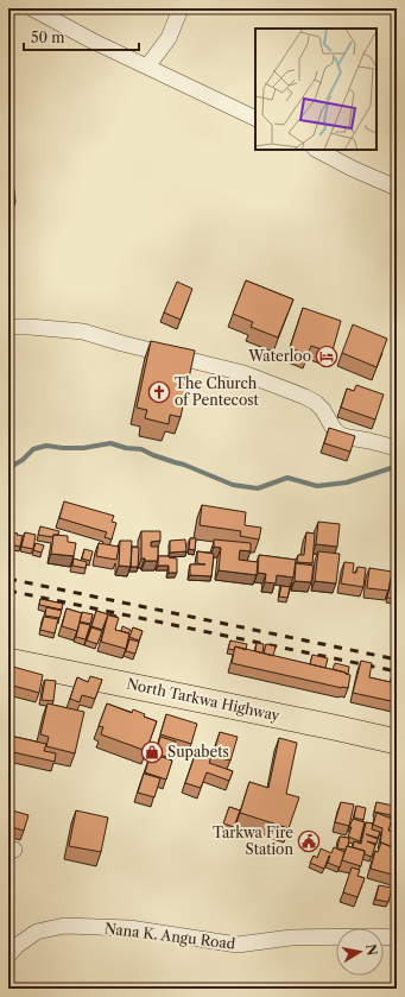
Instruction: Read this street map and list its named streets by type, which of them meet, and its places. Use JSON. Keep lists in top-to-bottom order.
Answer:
{
  "streets": {
    "main road": ["North Tarkwa Highway"],
    "street": ["Nana K. Angu Road"]
  },
  "places": {
    "hotel": ["Waterloo"],
    "church": ["The Church of Pentecost"],
    "shop": ["Supabets"],
    "public building": ["Tarkwa Fire Station"]
  },
  "scale_bar": "50 m",
  "north": "right"
}
